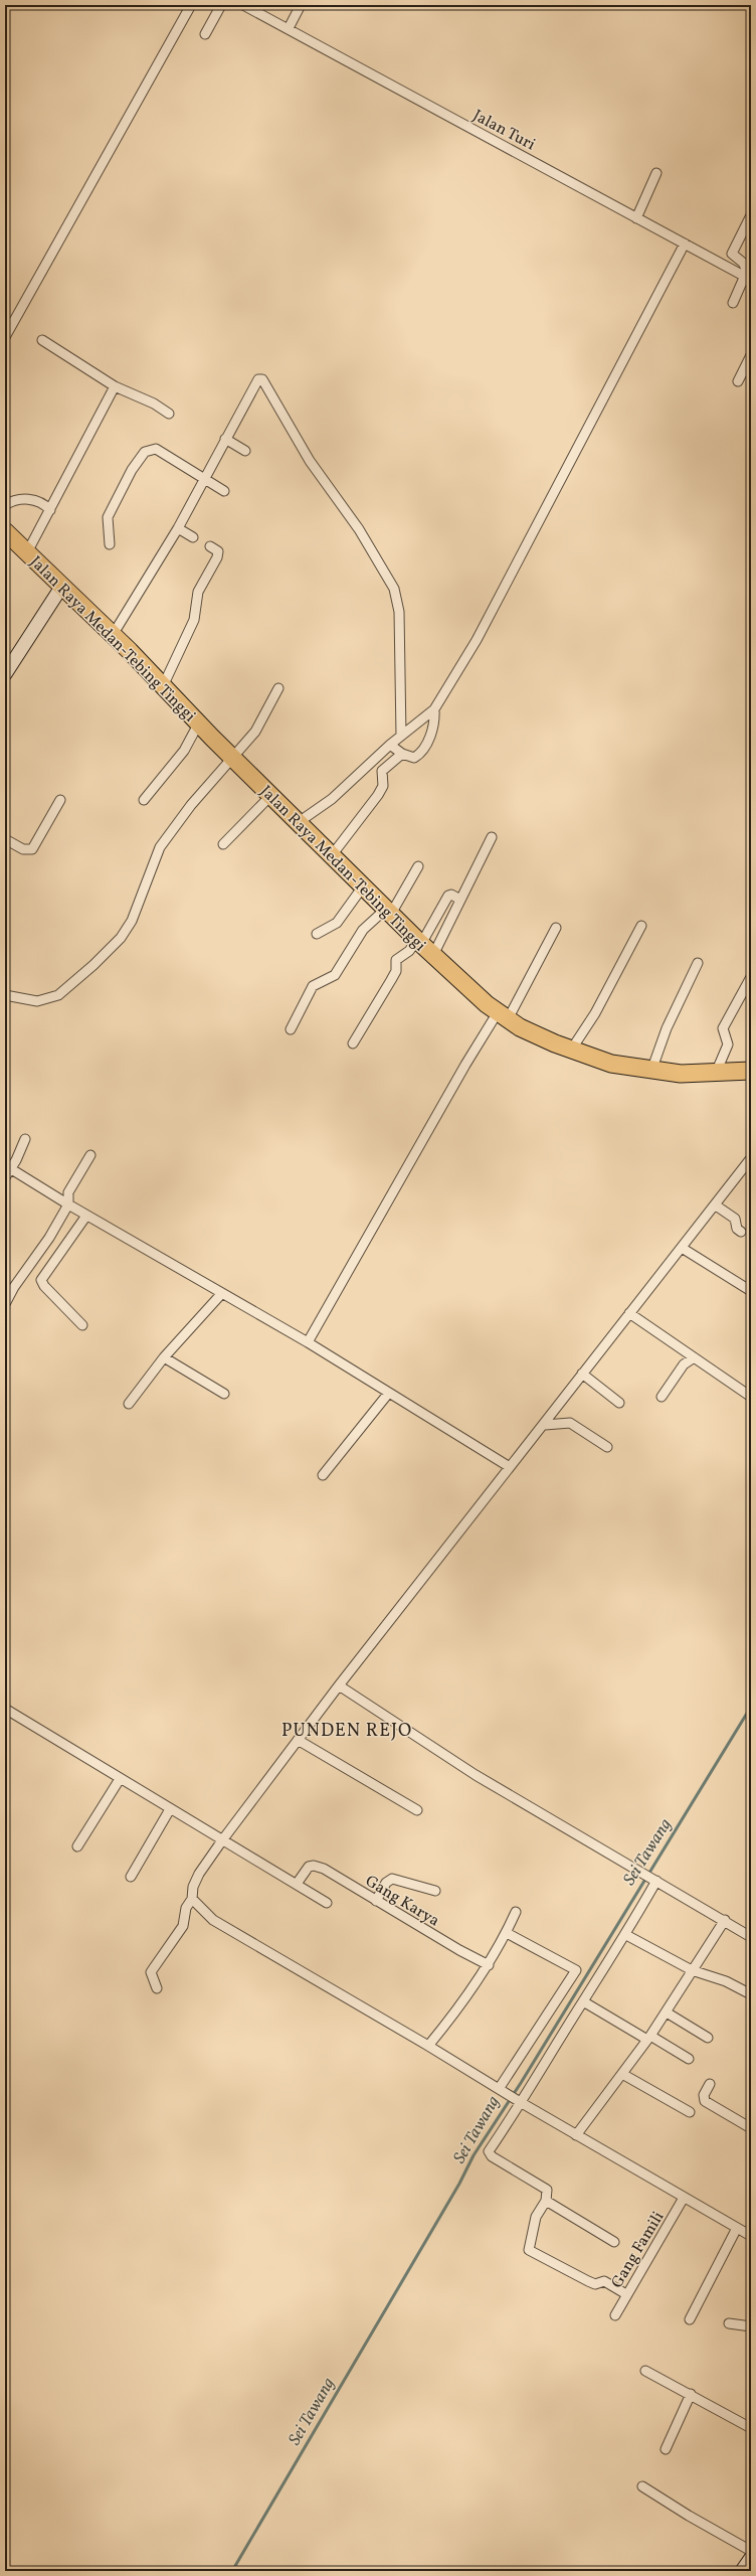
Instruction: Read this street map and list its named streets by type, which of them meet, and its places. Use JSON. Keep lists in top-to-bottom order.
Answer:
{
  "streets": {
    "highway": ["Jalan Raya Medan-Tebing Tinggi"],
    "street": ["Jalan Turi", "Gang Karya", "Gang Famili"]
  },
  "districts": ["PUNDEN REJO"],
  "water": ["Sei Tawang"]
}
